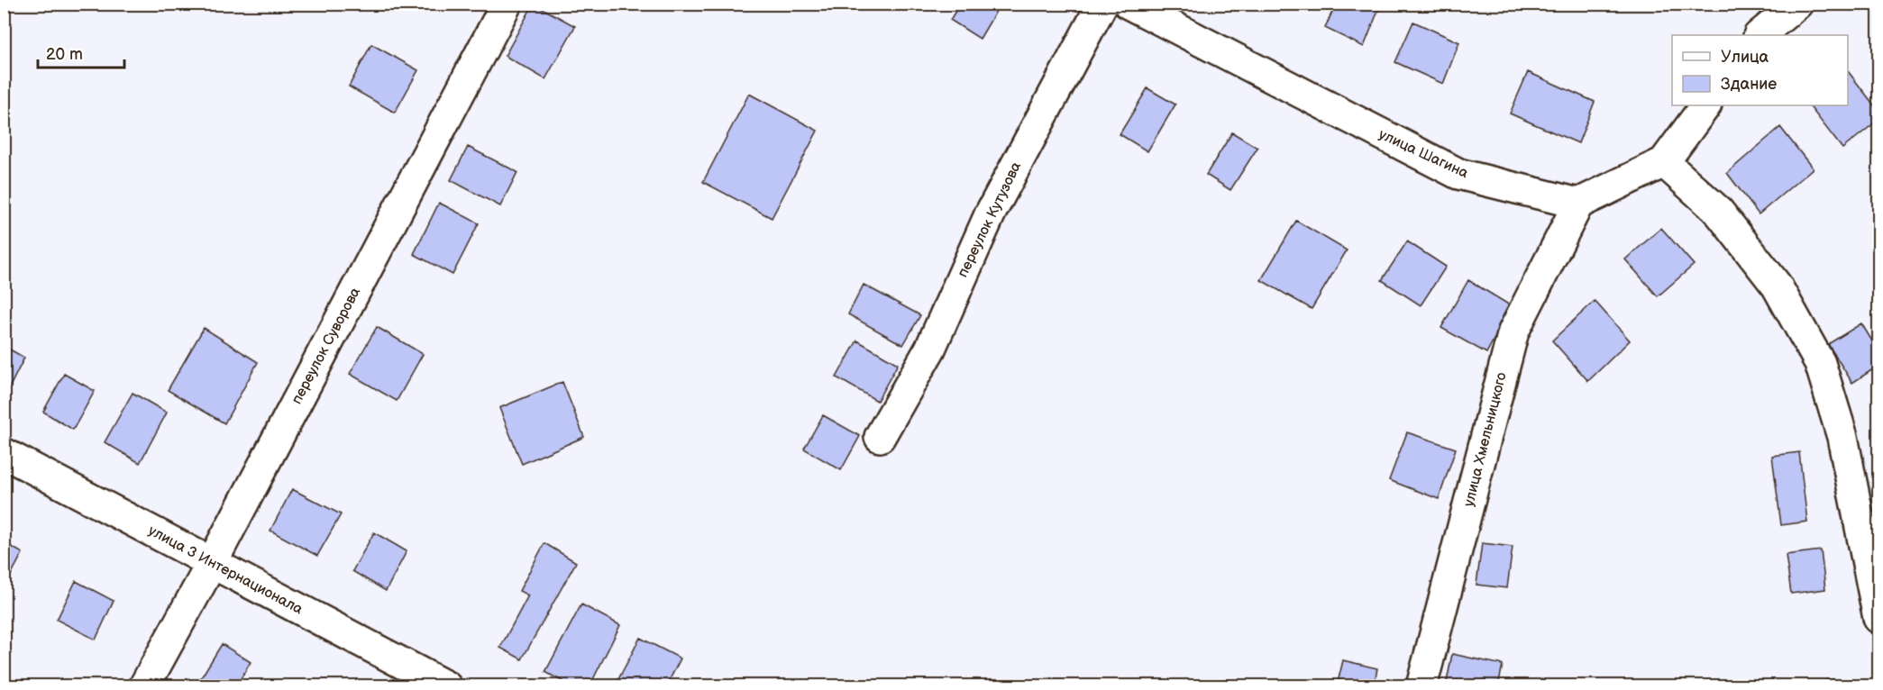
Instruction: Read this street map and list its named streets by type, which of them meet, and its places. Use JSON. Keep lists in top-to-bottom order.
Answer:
{
  "streets": {
    "street": [
      "улица Шагина",
      "переулок Кутузова",
      "переулок Суворова",
      "улица Хмельницкого",
      "улица 3 Интернационала"
    ]
  },
  "crossings": [
    ["улица Шагина", "улица Хмельницкого"],
    ["переулок Суворова", "улица 3 Интернационала"]
  ],
  "legend": ["Улица", "Здание"],
  "scale_bar": "20 m"
}
